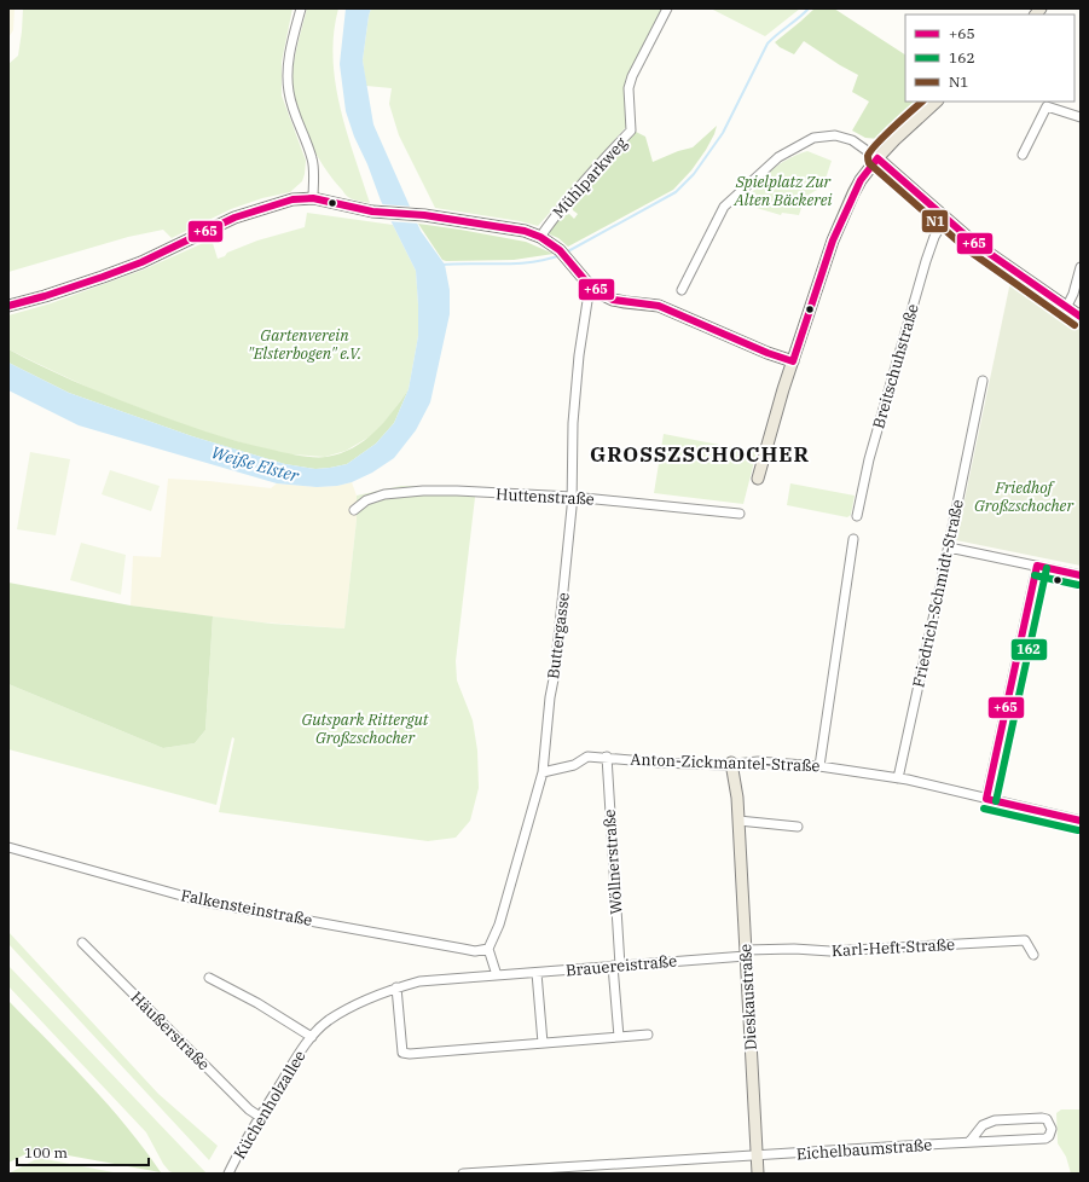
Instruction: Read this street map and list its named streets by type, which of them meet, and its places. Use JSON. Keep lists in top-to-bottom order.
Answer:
{
  "streets": {
    "main road": ["Dieskaustraße"],
    "street": [
      "Mühlparkweg",
      "Breitschuhstraße",
      "Huttenstraße",
      "Friedrich-Schmidt-Straße",
      "Buttergasse",
      "Anton-Zickmantel-Straße",
      "Wöllnerstraße",
      "Falkensteinstraße",
      "Karl-Heft-Straße",
      "Brauereistraße",
      "Häußerstraße",
      "Küchenholzallee",
      "Eichelbaumstraße"
    ]
  },
  "crossings": [
    ["Huttenstraße", "Buttergasse"],
    ["Friedrich-Schmidt-Straße", "Anton-Zickmantel-Straße"],
    ["Buttergasse", "Anton-Zickmantel-Straße"],
    ["Buttergasse", "Falkensteinstraße"],
    ["Anton-Zickmantel-Straße", "Wöllnerstraße"],
    ["Anton-Zickmantel-Straße", "Dieskaustraße"],
    ["Wöllnerstraße", "Brauereistraße"],
    ["Karl-Heft-Straße", "Brauereistraße"],
    ["Karl-Heft-Straße", "Dieskaustraße"],
    ["Brauereistraße", "Dieskaustraße"],
    ["Brauereistraße", "Küchenholzallee"],
    ["Dieskaustraße", "Eichelbaumstraße"],
    ["Häußerstraße", "Küchenholzallee"]
  ],
  "districts": ["GROSSZSCHOCHER"],
  "water": ["Weiße Elster"],
  "parks": [
    "Spielplatz Zur Alten Bäckerei",
    "Gartenverein \"Elsterbogen\" e.V.",
    "Friedhof Großzschocher",
    "Gutspark Rittergut Großzschocher"
  ],
  "lines": ["transit line N1", "transit line +65", "transit line 162"],
  "legend": ["+65", "162", "N1"],
  "scale_bar": "100 m"
}
